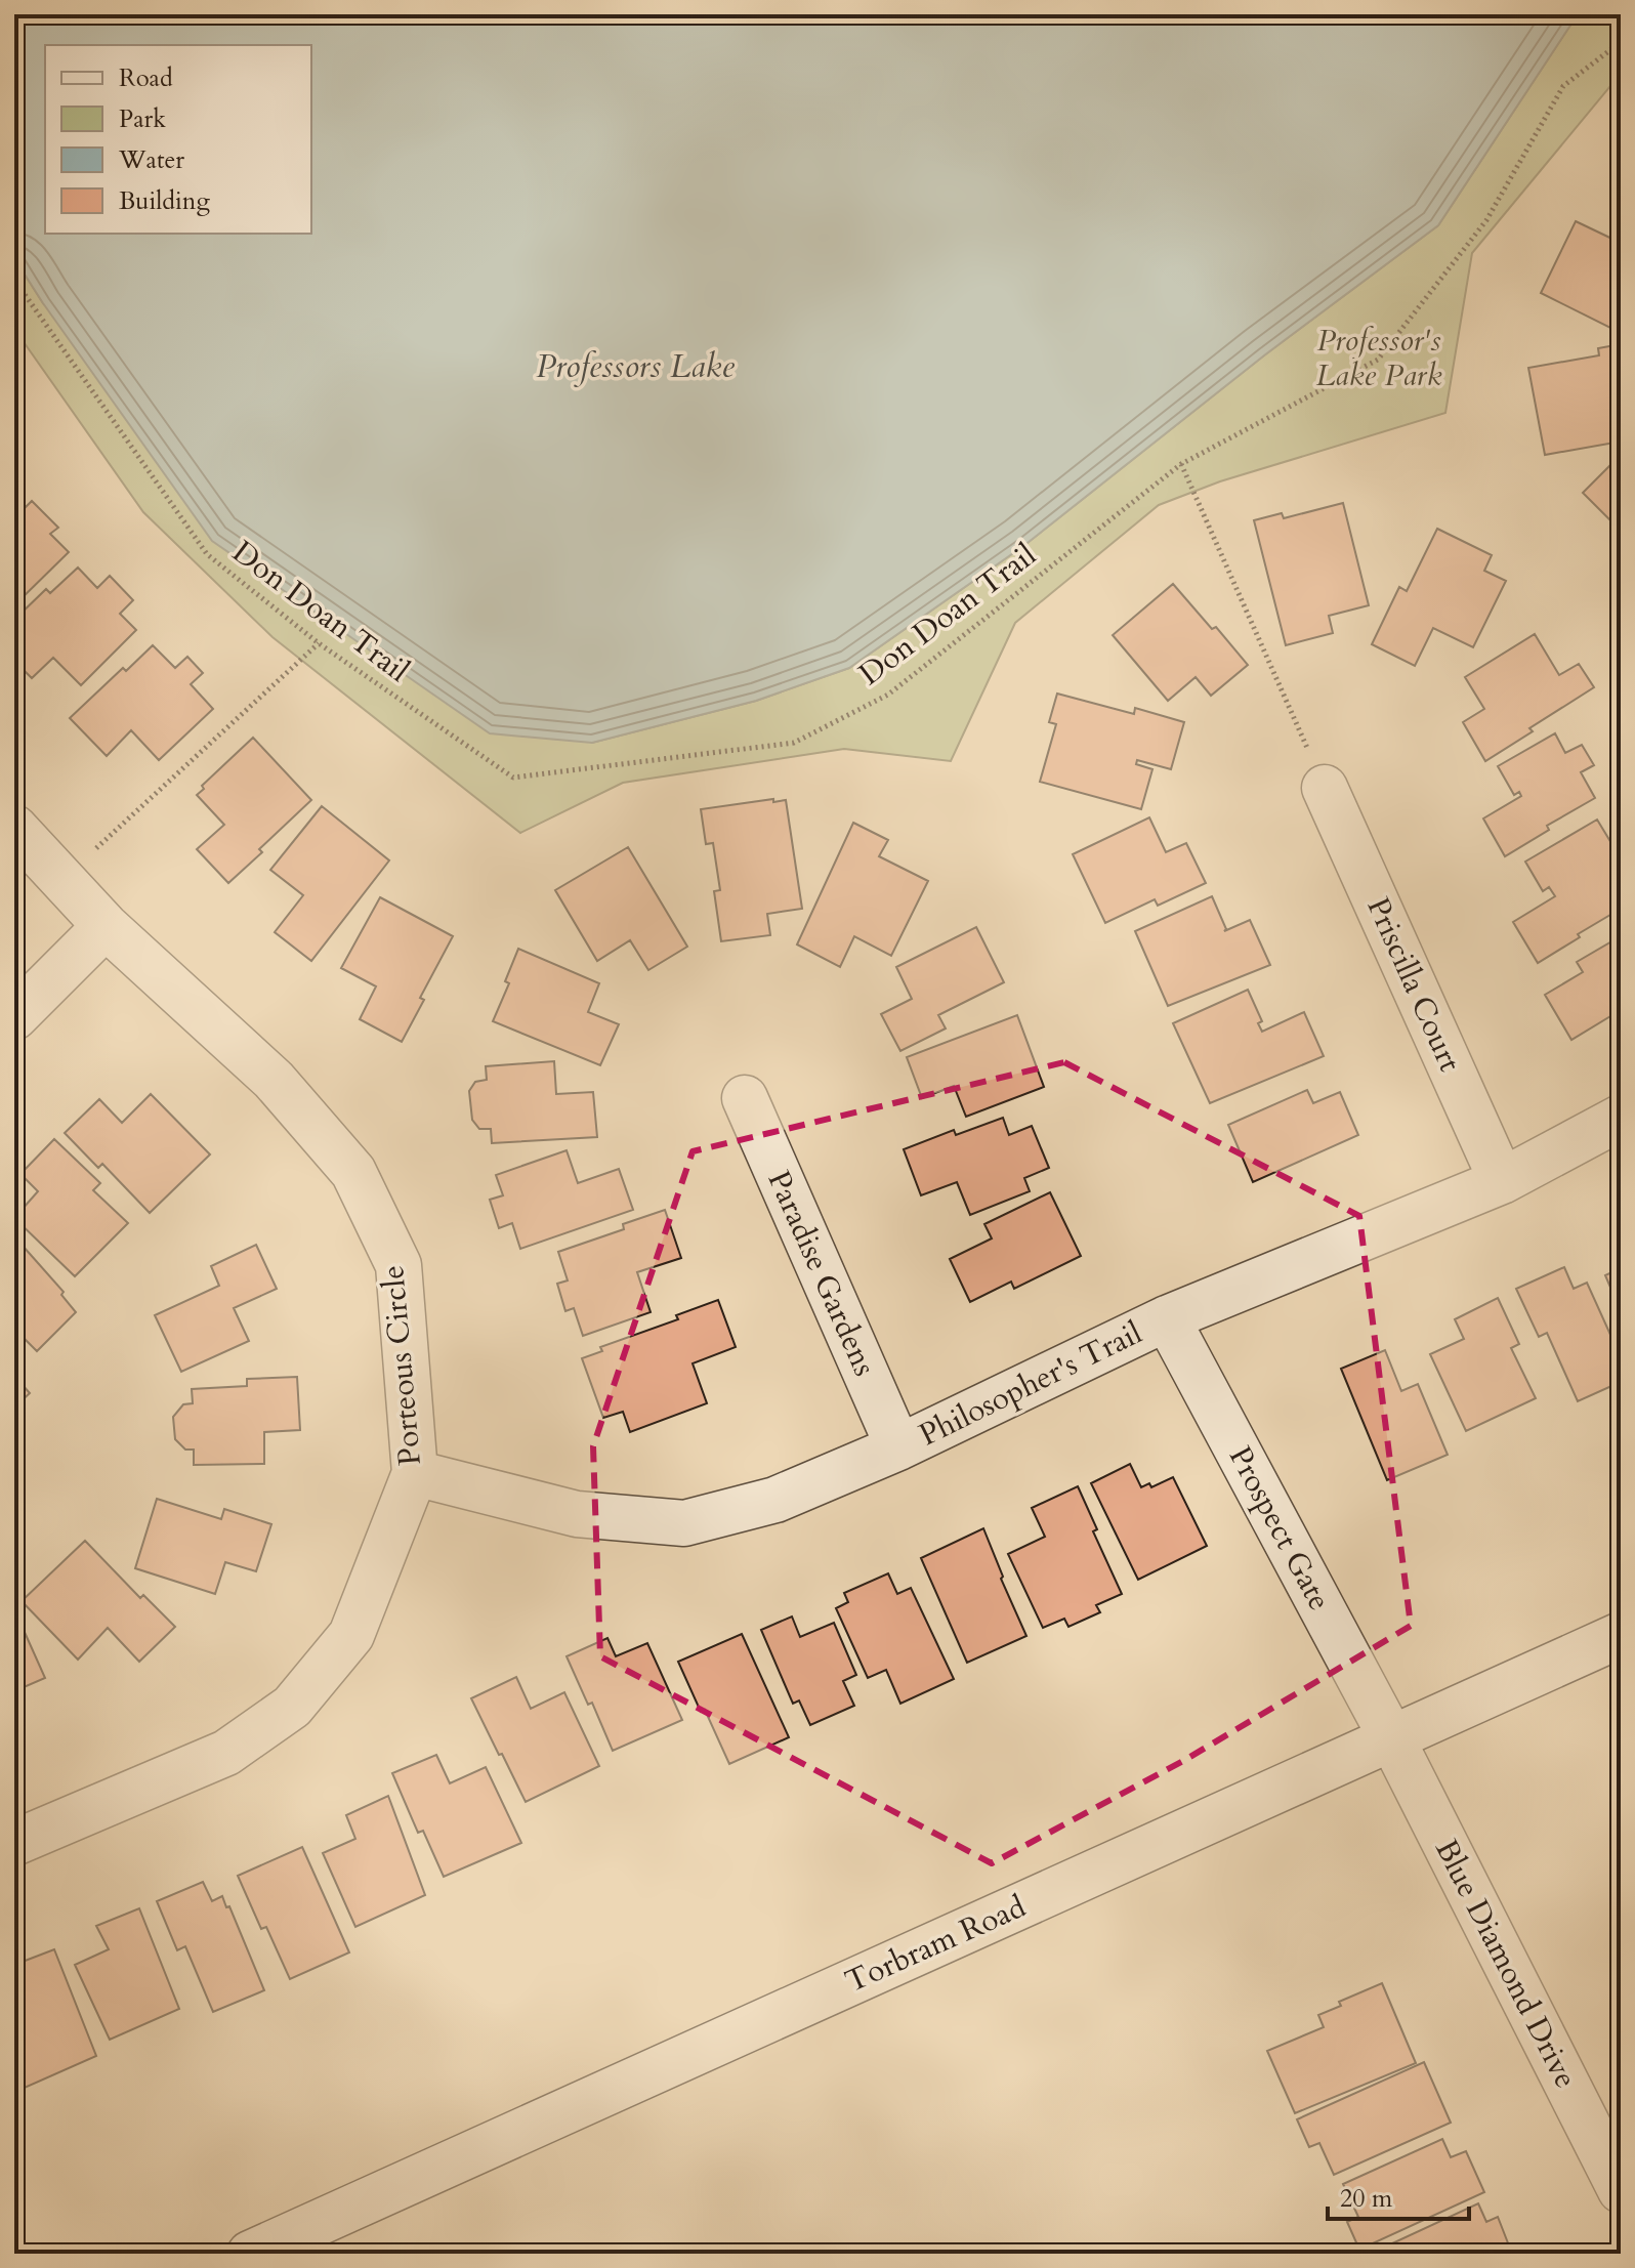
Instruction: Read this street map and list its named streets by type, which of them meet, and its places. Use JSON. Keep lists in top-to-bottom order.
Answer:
{
  "streets": {
    "street": [
      "Priscilla Court",
      "Paradise Gardens",
      "Porteous Circle",
      "Philosopher's Trail",
      "Prospect Gate",
      "Torbram Road",
      "Blue Diamond Drive"
    ],
    "path": ["Don Doan Trail"]
  },
  "crossings": [
    ["Priscilla Court", "Philosopher's Trail"],
    ["Paradise Gardens", "Philosopher's Trail"],
    ["Porteous Circle", "Philosopher's Trail"],
    ["Philosopher's Trail", "Prospect Gate"],
    ["Prospect Gate", "Torbram Road"],
    ["Prospect Gate", "Blue Diamond Drive"],
    ["Torbram Road", "Blue Diamond Drive"]
  ],
  "water": ["Professors Lake"],
  "parks": ["Professor's Lake Park"],
  "legend": [
    "Road",
    "Park",
    "Water",
    "Building"
  ],
  "scale_bar": "20 m"
}
